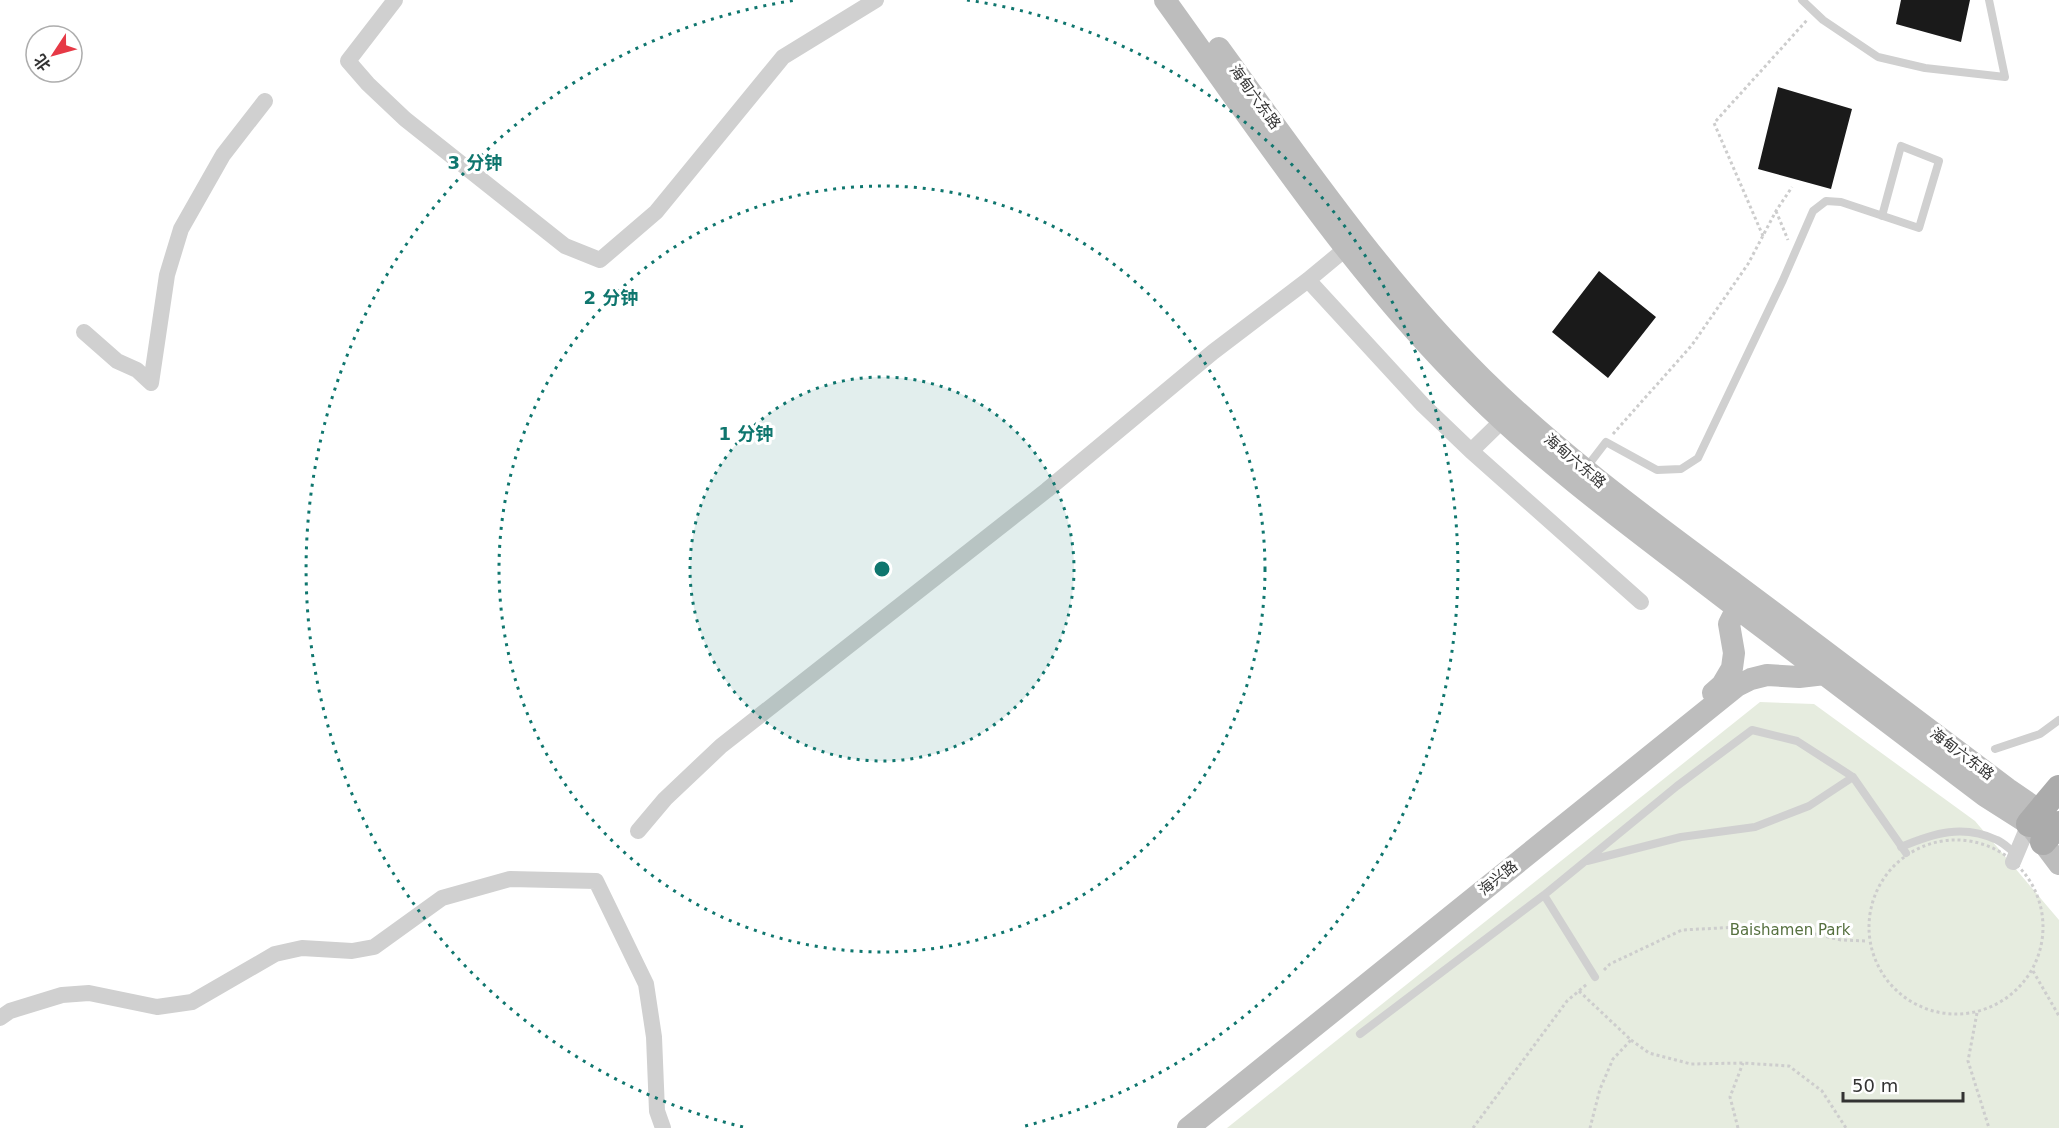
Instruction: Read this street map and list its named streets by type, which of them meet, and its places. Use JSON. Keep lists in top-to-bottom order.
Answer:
{
  "streets": {
    "main road": ["海甸六东路", "海兴路"]
  },
  "crossings": [
    ["海甸六东路", "海兴路"]
  ],
  "parks": ["Baishamen Park"],
  "scale_bar": "50 m",
  "north": "bottom left",
  "rings": ["3 分钟", "2 分钟", "1 分钟"]
}
